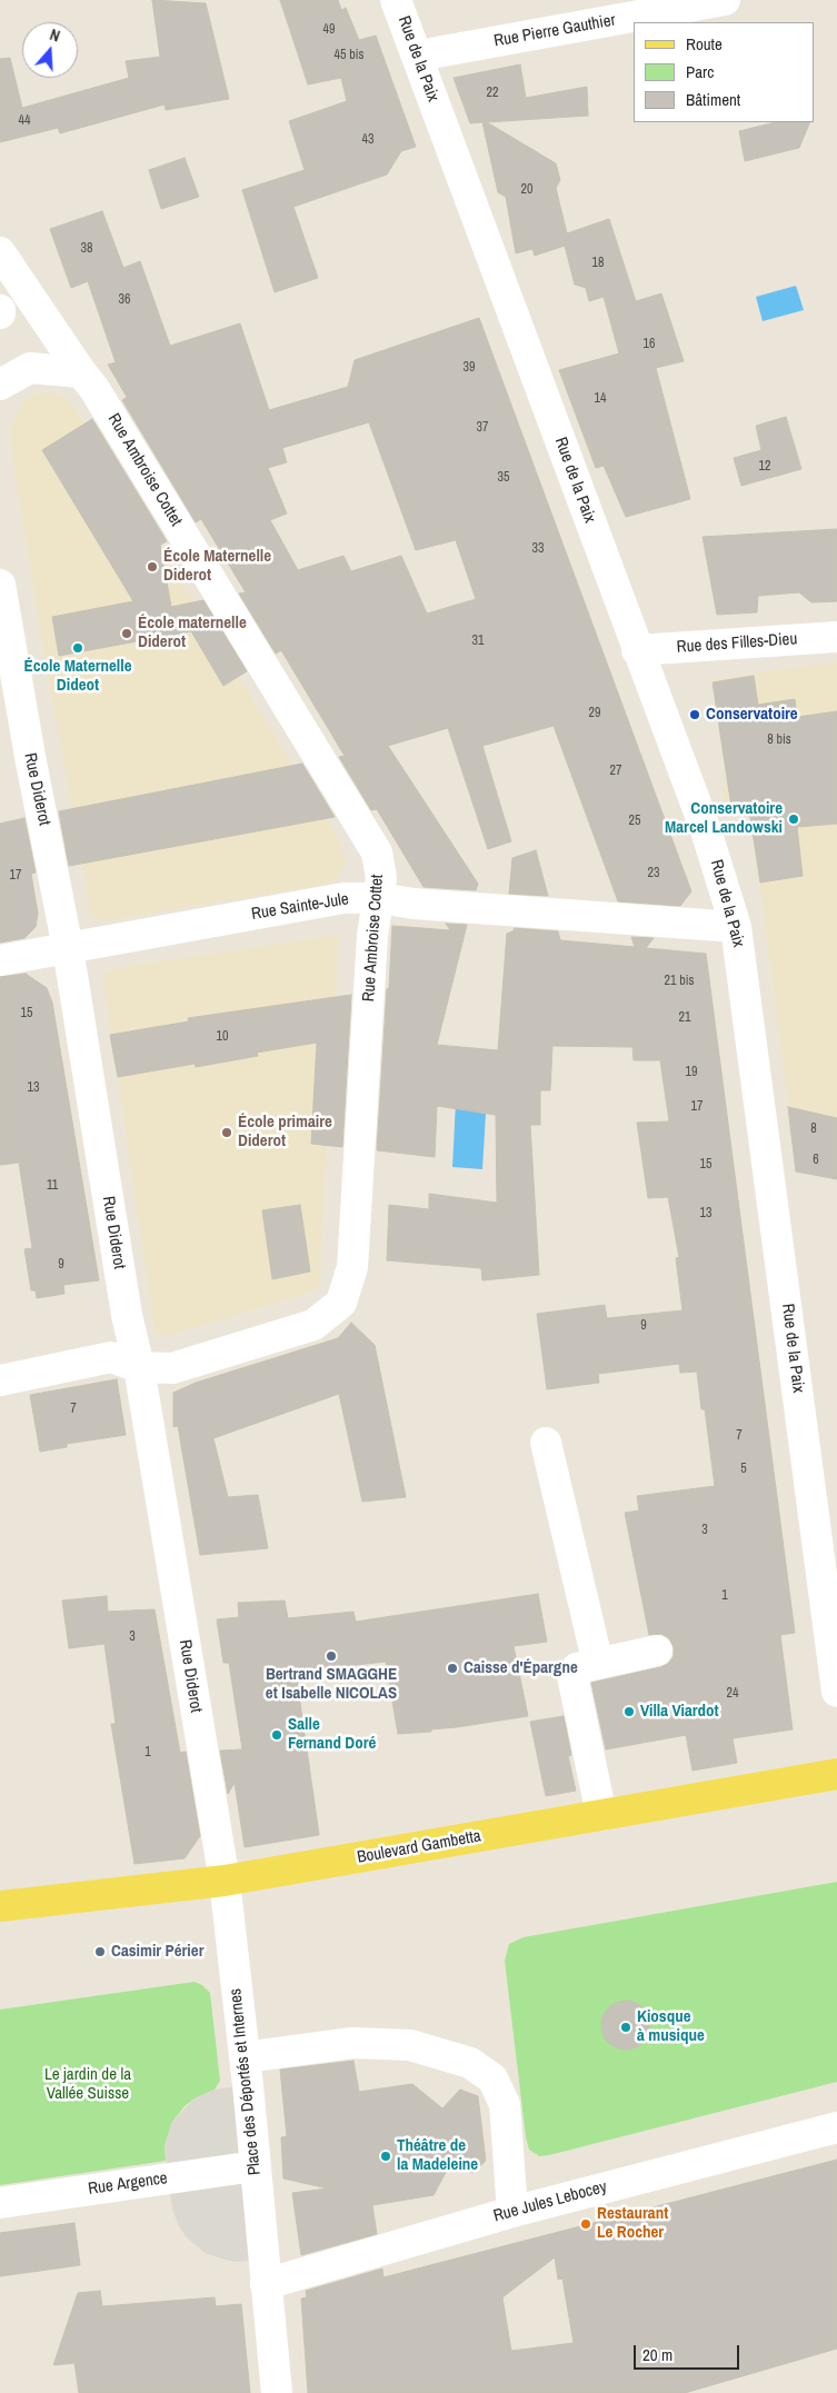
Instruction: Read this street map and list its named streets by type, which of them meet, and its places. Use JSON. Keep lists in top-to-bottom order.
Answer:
{
  "streets": {
    "main road": ["Boulevard Gambetta"],
    "street": [
      "Rue Pierre Gauthier",
      "Rue de la Paix",
      "Rue Ambroise Cottet",
      "Rue des Filles-Dieu",
      "Rue Diderot",
      "Rue Sainte-Jule",
      "Place des Déportés et Internes",
      "Rue Argence",
      "Rue Jules Lebocey"
    ]
  },
  "crossings": [
    ["Rue Pierre Gauthier", "Rue de la Paix"],
    ["Rue de la Paix", "Rue des Filles-Dieu"],
    ["Rue de la Paix", "Rue Sainte-Jule"],
    ["Rue Ambroise Cottet", "Rue Diderot"],
    ["Rue Ambroise Cottet", "Rue Sainte-Jule"],
    ["Rue Diderot", "Rue Sainte-Jule"],
    ["Rue Diderot", "Boulevard Gambetta"],
    ["Rue Diderot", "Place des Déportés et Internes"],
    ["Boulevard Gambetta", "Place des Déportés et Internes"],
    ["Place des Déportés et Internes", "Rue Argence"],
    ["Place des Déportés et Internes", "Rue Jules Lebocey"]
  ],
  "parks": ["Le jardin de la Vallée Suisse"],
  "places": [
    "École Maternelle Diderot",
    "École maternelle Diderot",
    "École Maternelle Dideot",
    "Conservatoire",
    "Conservatoire Marcel Landowski",
    "École primaire Diderot",
    "Bertrand SMAGGHE et Isabelle NICOLAS",
    "Caisse d'Épargne",
    "Villa Viardot",
    "Salle Fernand Doré",
    "Casimir Périer",
    "Kiosque à musique",
    "Théâtre de la Madeleine",
    "Restaurant Le Rocher"
  ],
  "house_numbers": [
    "49",
    "45 bis",
    "22",
    "44",
    "43",
    "20",
    "38",
    "18",
    "36",
    "16",
    "39",
    "14",
    "37",
    "12",
    "35",
    "33",
    "31",
    "29",
    "8 bis",
    "27",
    "25",
    "23",
    "17",
    "21 bis",
    "15",
    "21",
    "10",
    "19",
    "13",
    "17",
    "8",
    "6",
    "15",
    "11",
    "13",
    "9",
    "9",
    "7",
    "7",
    "5",
    "3",
    "1",
    "3",
    "24",
    "1"
  ],
  "legend": ["Route", "Parc", "Bâtiment"],
  "scale_bar": "20 m",
  "north": "top"
}
